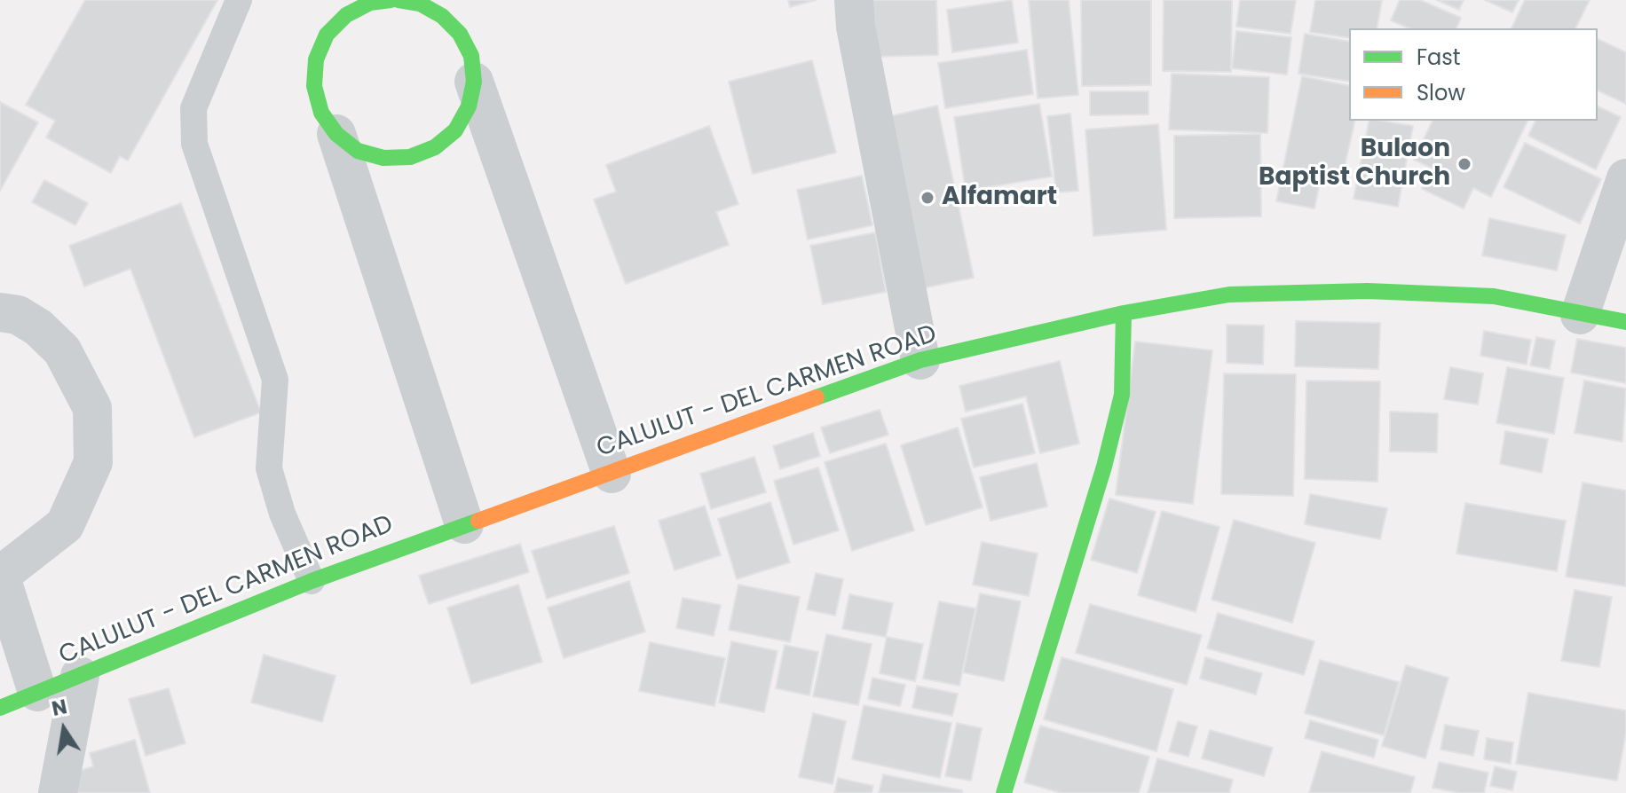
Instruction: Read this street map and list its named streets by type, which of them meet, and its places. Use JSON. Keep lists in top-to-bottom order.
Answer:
{
  "streets": {
    "main road": ["CALULUT - DEL CARMEN ROAD"]
  },
  "places": ["Bulaon Baptist Church", "Alfamart"],
  "legend": ["Fast", "Slow"],
  "north": "top"
}
